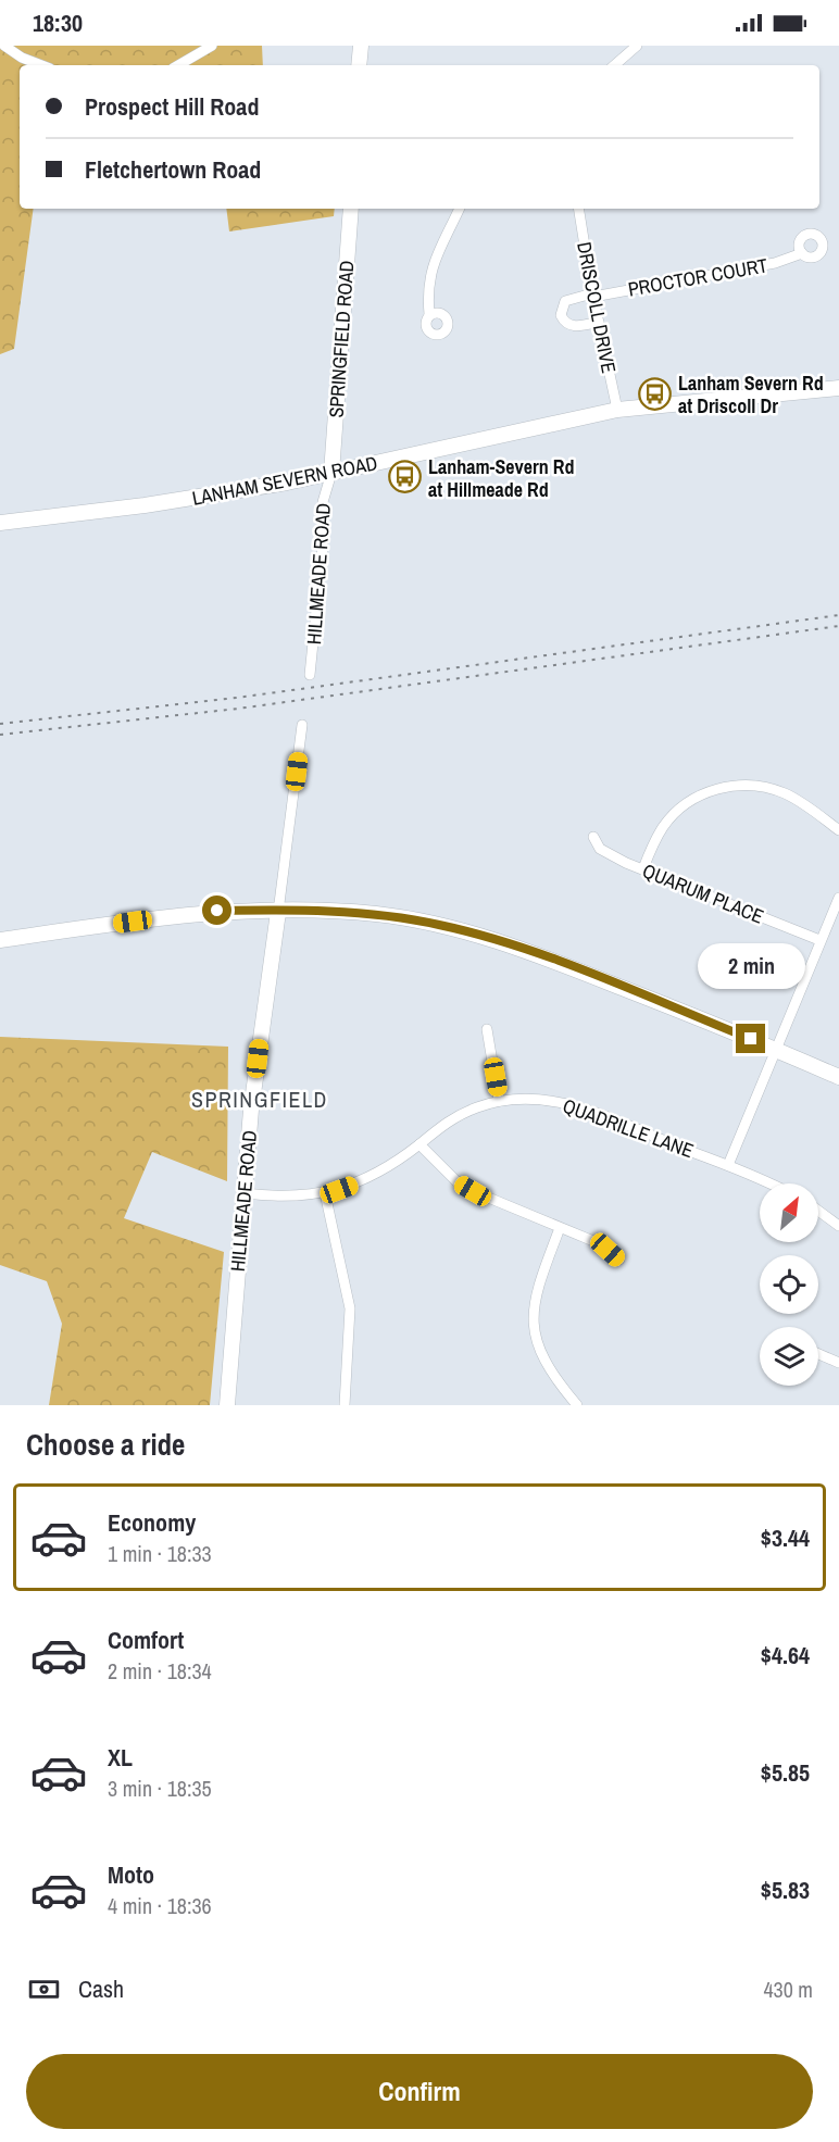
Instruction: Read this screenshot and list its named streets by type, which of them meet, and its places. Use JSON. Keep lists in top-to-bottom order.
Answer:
{
  "streets": {
    "street": [
      "PROCTOR COURT",
      "DRISCOLL DRIVE",
      "SPRINGFIELD ROAD",
      "LANHAM SEVERN ROAD",
      "HILLMEADE ROAD",
      "QUARUM PLACE",
      "QUADRILLE LANE"
    ]
  },
  "crossings": [
    ["PROCTOR COURT", "DRISCOLL DRIVE"],
    ["DRISCOLL DRIVE", "LANHAM SEVERN ROAD"],
    ["SPRINGFIELD ROAD", "LANHAM SEVERN ROAD"],
    ["SPRINGFIELD ROAD", "HILLMEADE ROAD"],
    ["LANHAM SEVERN ROAD", "HILLMEADE ROAD"],
    ["HILLMEADE ROAD", "QUADRILLE LANE"]
  ],
  "districts": ["SPRINGFIELD"],
  "places": {
    "bus stop": ["Lanham Severn Rd at Driscoll Dr", "Lanham-Severn Rd at Hillmeade Rd"]
  },
  "north": "top right",
  "page": {
    "status": "18:30",
    "banner": ["Prospect Hill Road", "Fletchertown Road"],
    "bubble": "2 min",
    "heading": "Choose a ride",
    "list": [
      {
        "name": "Economy",
        "note": "1 min · 18:33",
        "value": "$3.44"
      },
      {
        "name": "Comfort",
        "note": "2 min · 18:34",
        "value": "$4.64"
      },
      {
        "name": "XL",
        "note": "3 min · 18:35",
        "value": "$5.85"
      },
      {
        "name": "Moto",
        "note": "4 min · 18:36",
        "value": "$5.83"
      }
    ],
    "pay": ["Cash", "430 m"],
    "buttons": "Confirm"
  }
}
